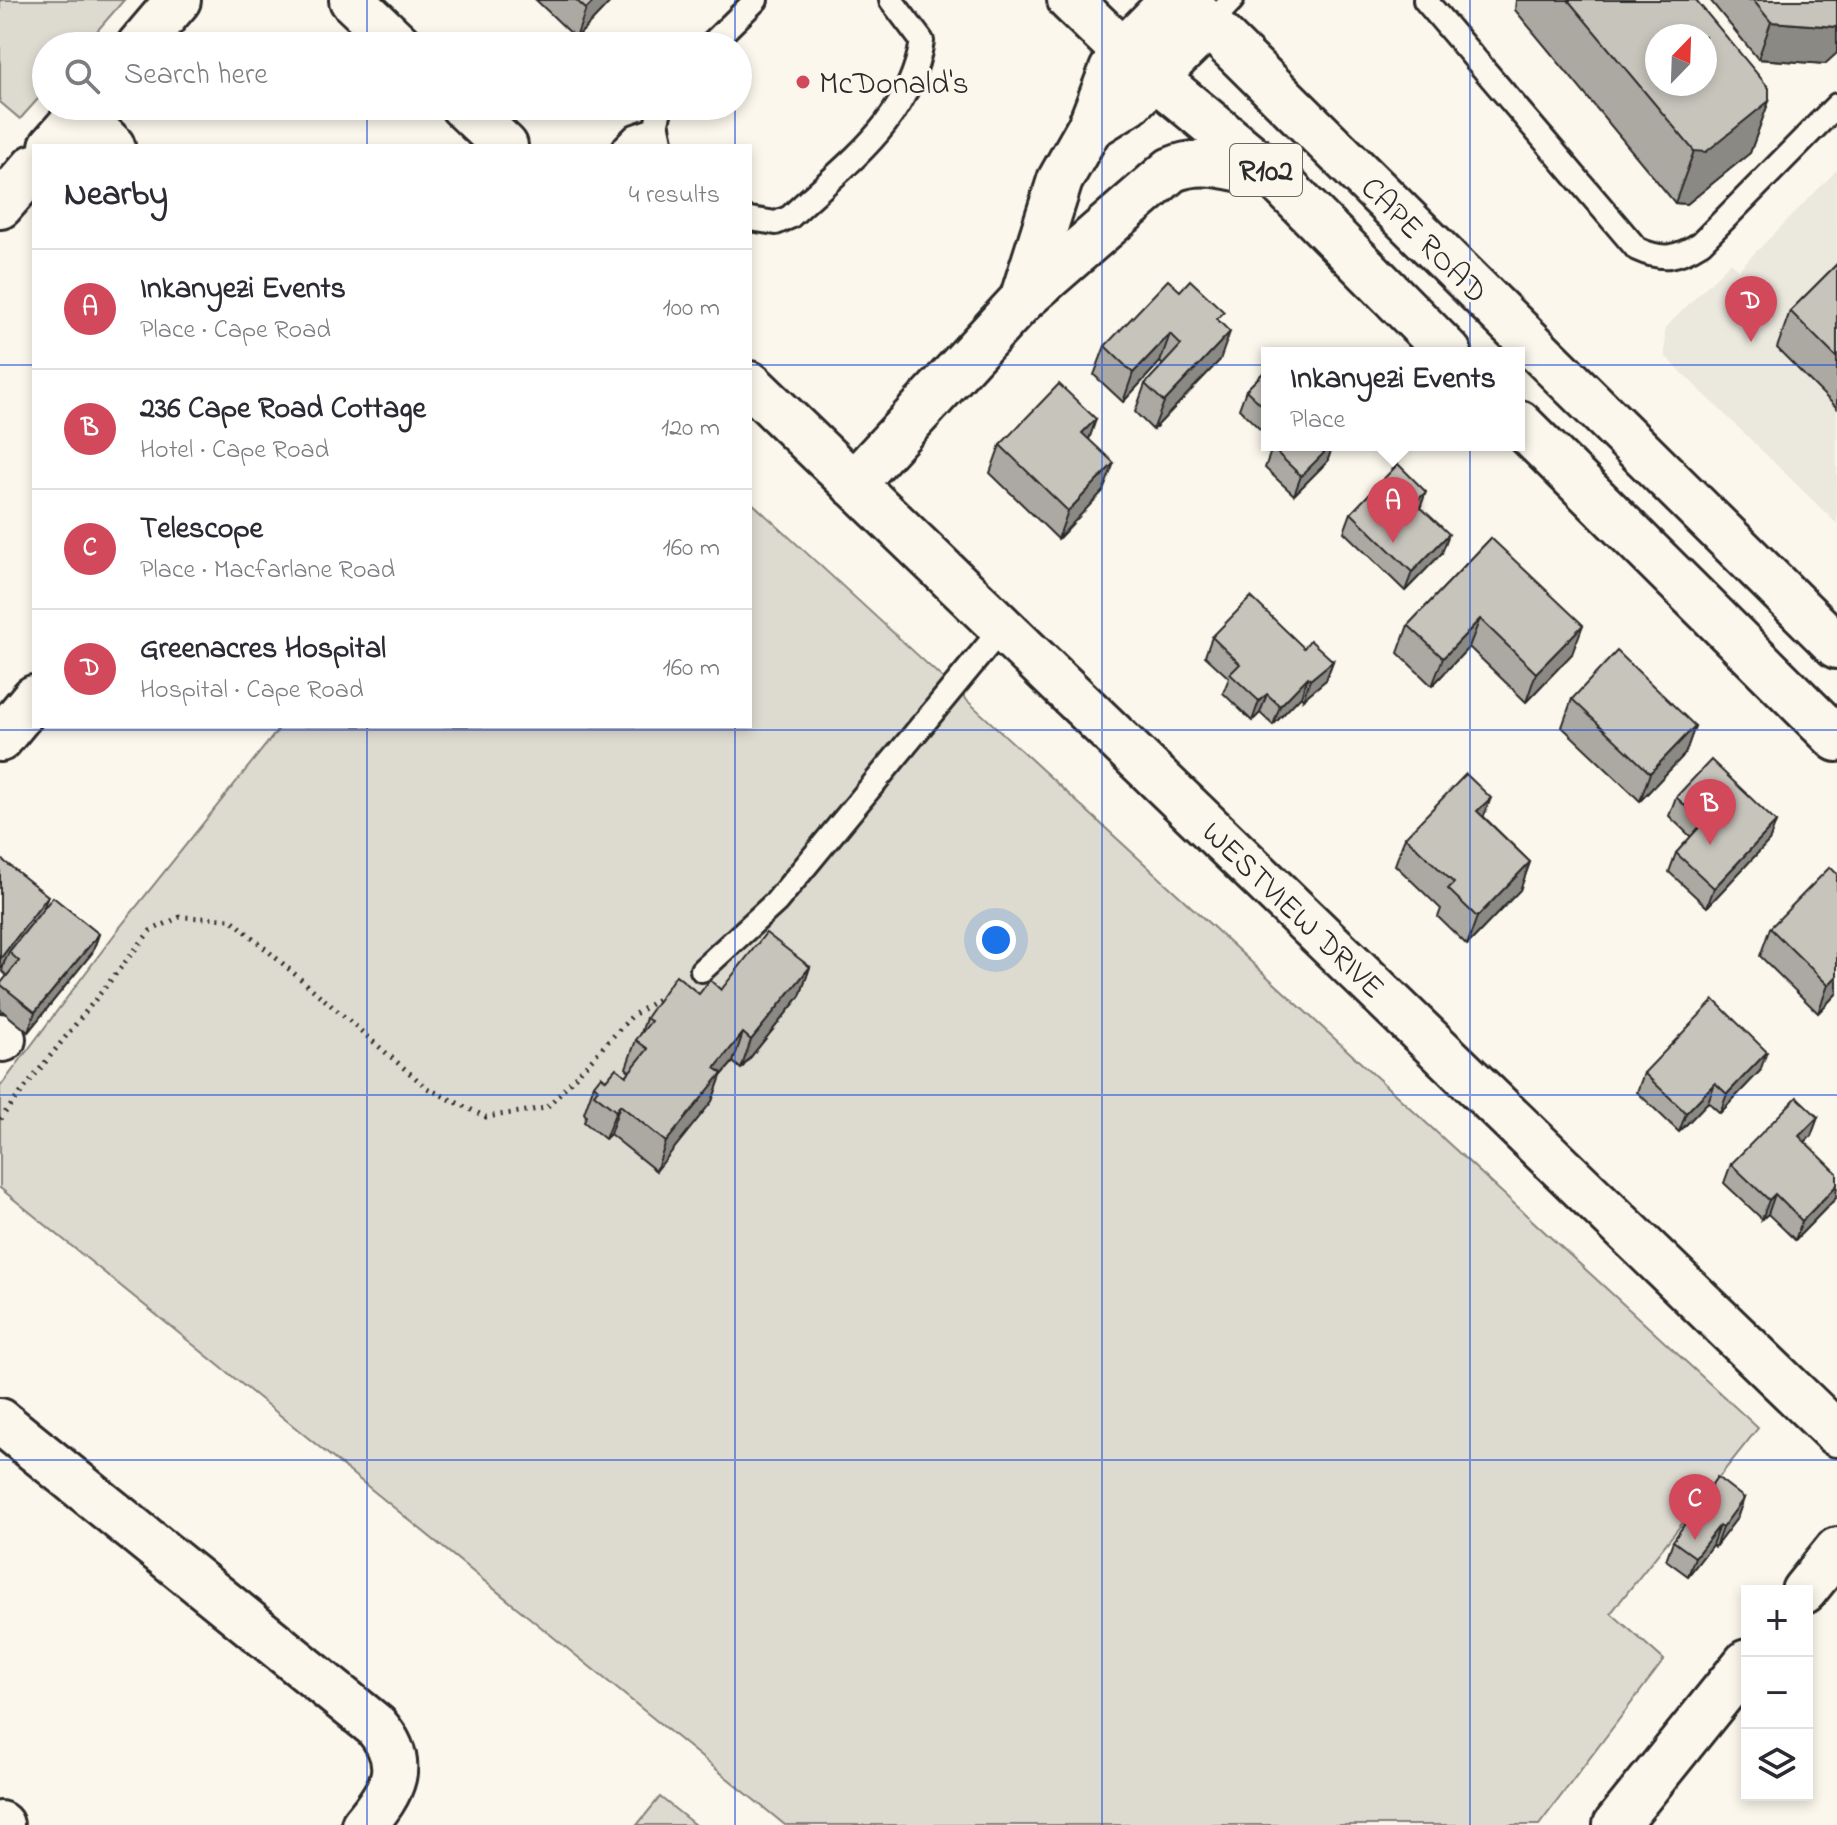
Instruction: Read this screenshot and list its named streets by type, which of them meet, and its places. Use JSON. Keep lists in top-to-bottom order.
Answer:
{
  "streets": {
    "street": ["R102", "CAPE ROAD", "WESTVIEW DRIVE"]
  },
  "places": ["McDonald's"],
  "north": "top right",
  "page": {
    "search": "Search here",
    "heading": ["Nearby", "4 results"],
    "list": [
      {
        "mark": "A",
        "name": "Inkanyezi Events",
        "note": "Place · Cape Road",
        "value": "100 m"
      },
      {
        "mark": "B",
        "name": "236 Cape Road Cottage",
        "note": "Hotel · Cape Road",
        "value": "120 m"
      },
      {
        "mark": "C",
        "name": "Telescope",
        "note": "Place · Macfarlane Road",
        "value": "160 m"
      },
      {
        "mark": "D",
        "name": "Greenacres Hospital",
        "note": "Hospital · Cape Road",
        "value": "160 m"
      }
    ],
    "pins": [
      "D",
      "A",
      "B",
      "C"
    ],
    "popup": ["Inkanyezi Events", "Place"],
    "map_buttons": ["+", "−"]
  }
}
